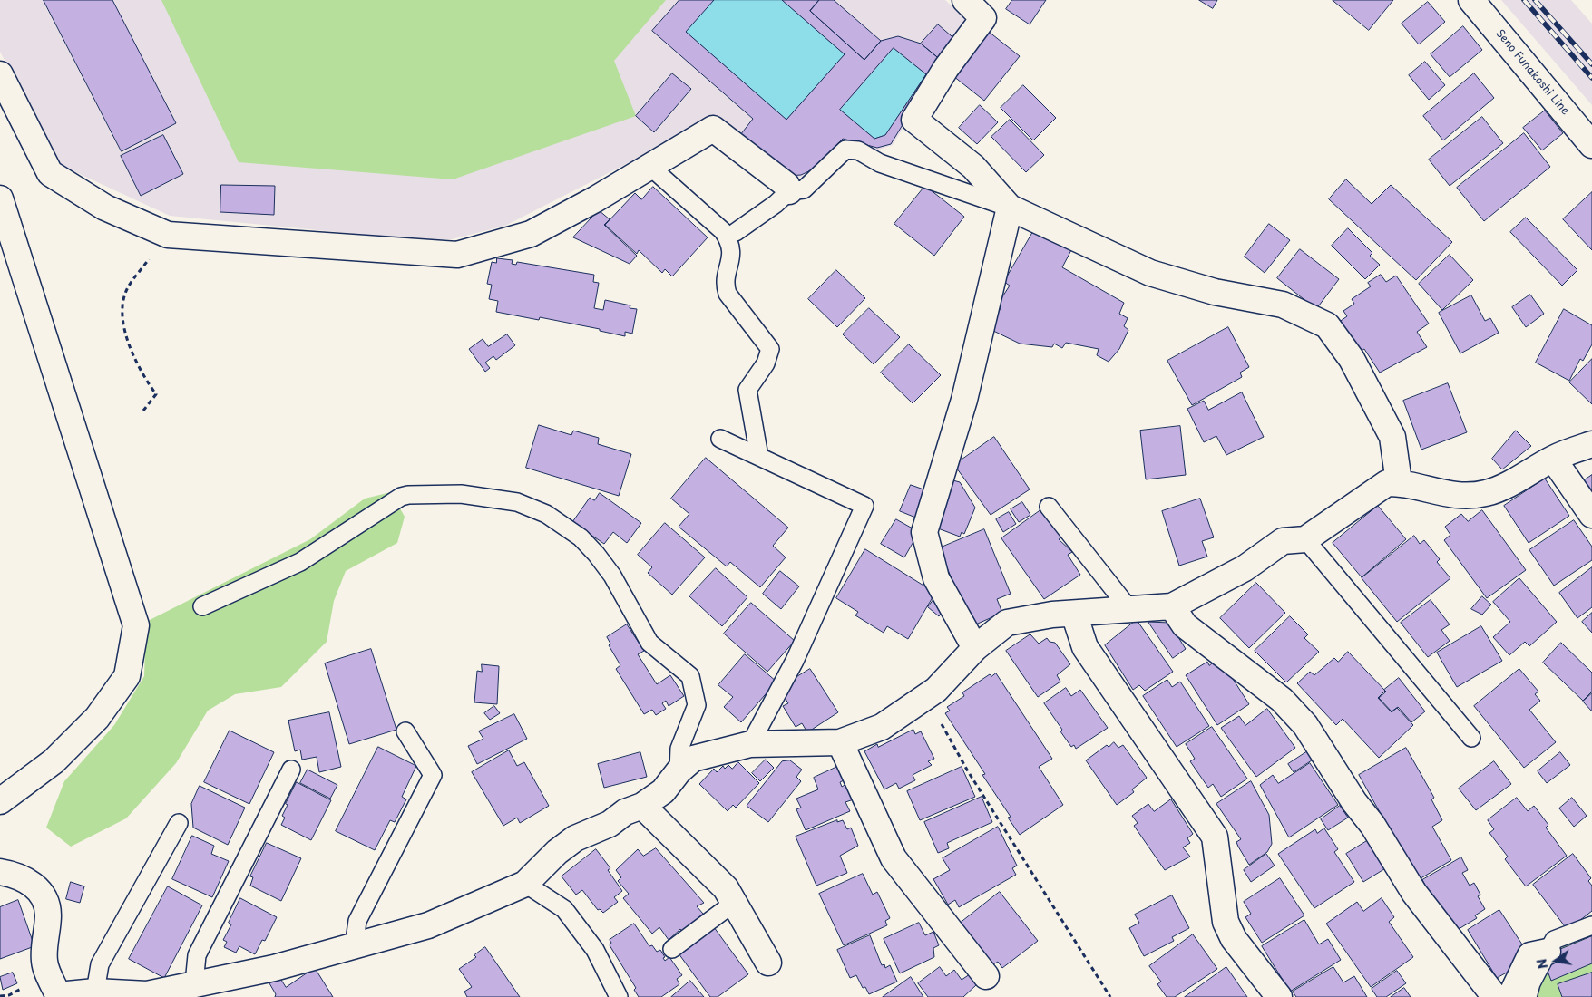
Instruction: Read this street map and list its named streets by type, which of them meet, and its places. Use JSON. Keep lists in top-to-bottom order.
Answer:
{
  "streets": {
    "street": ["Seno Funakoshi Line"]
  },
  "north": "left"
}
